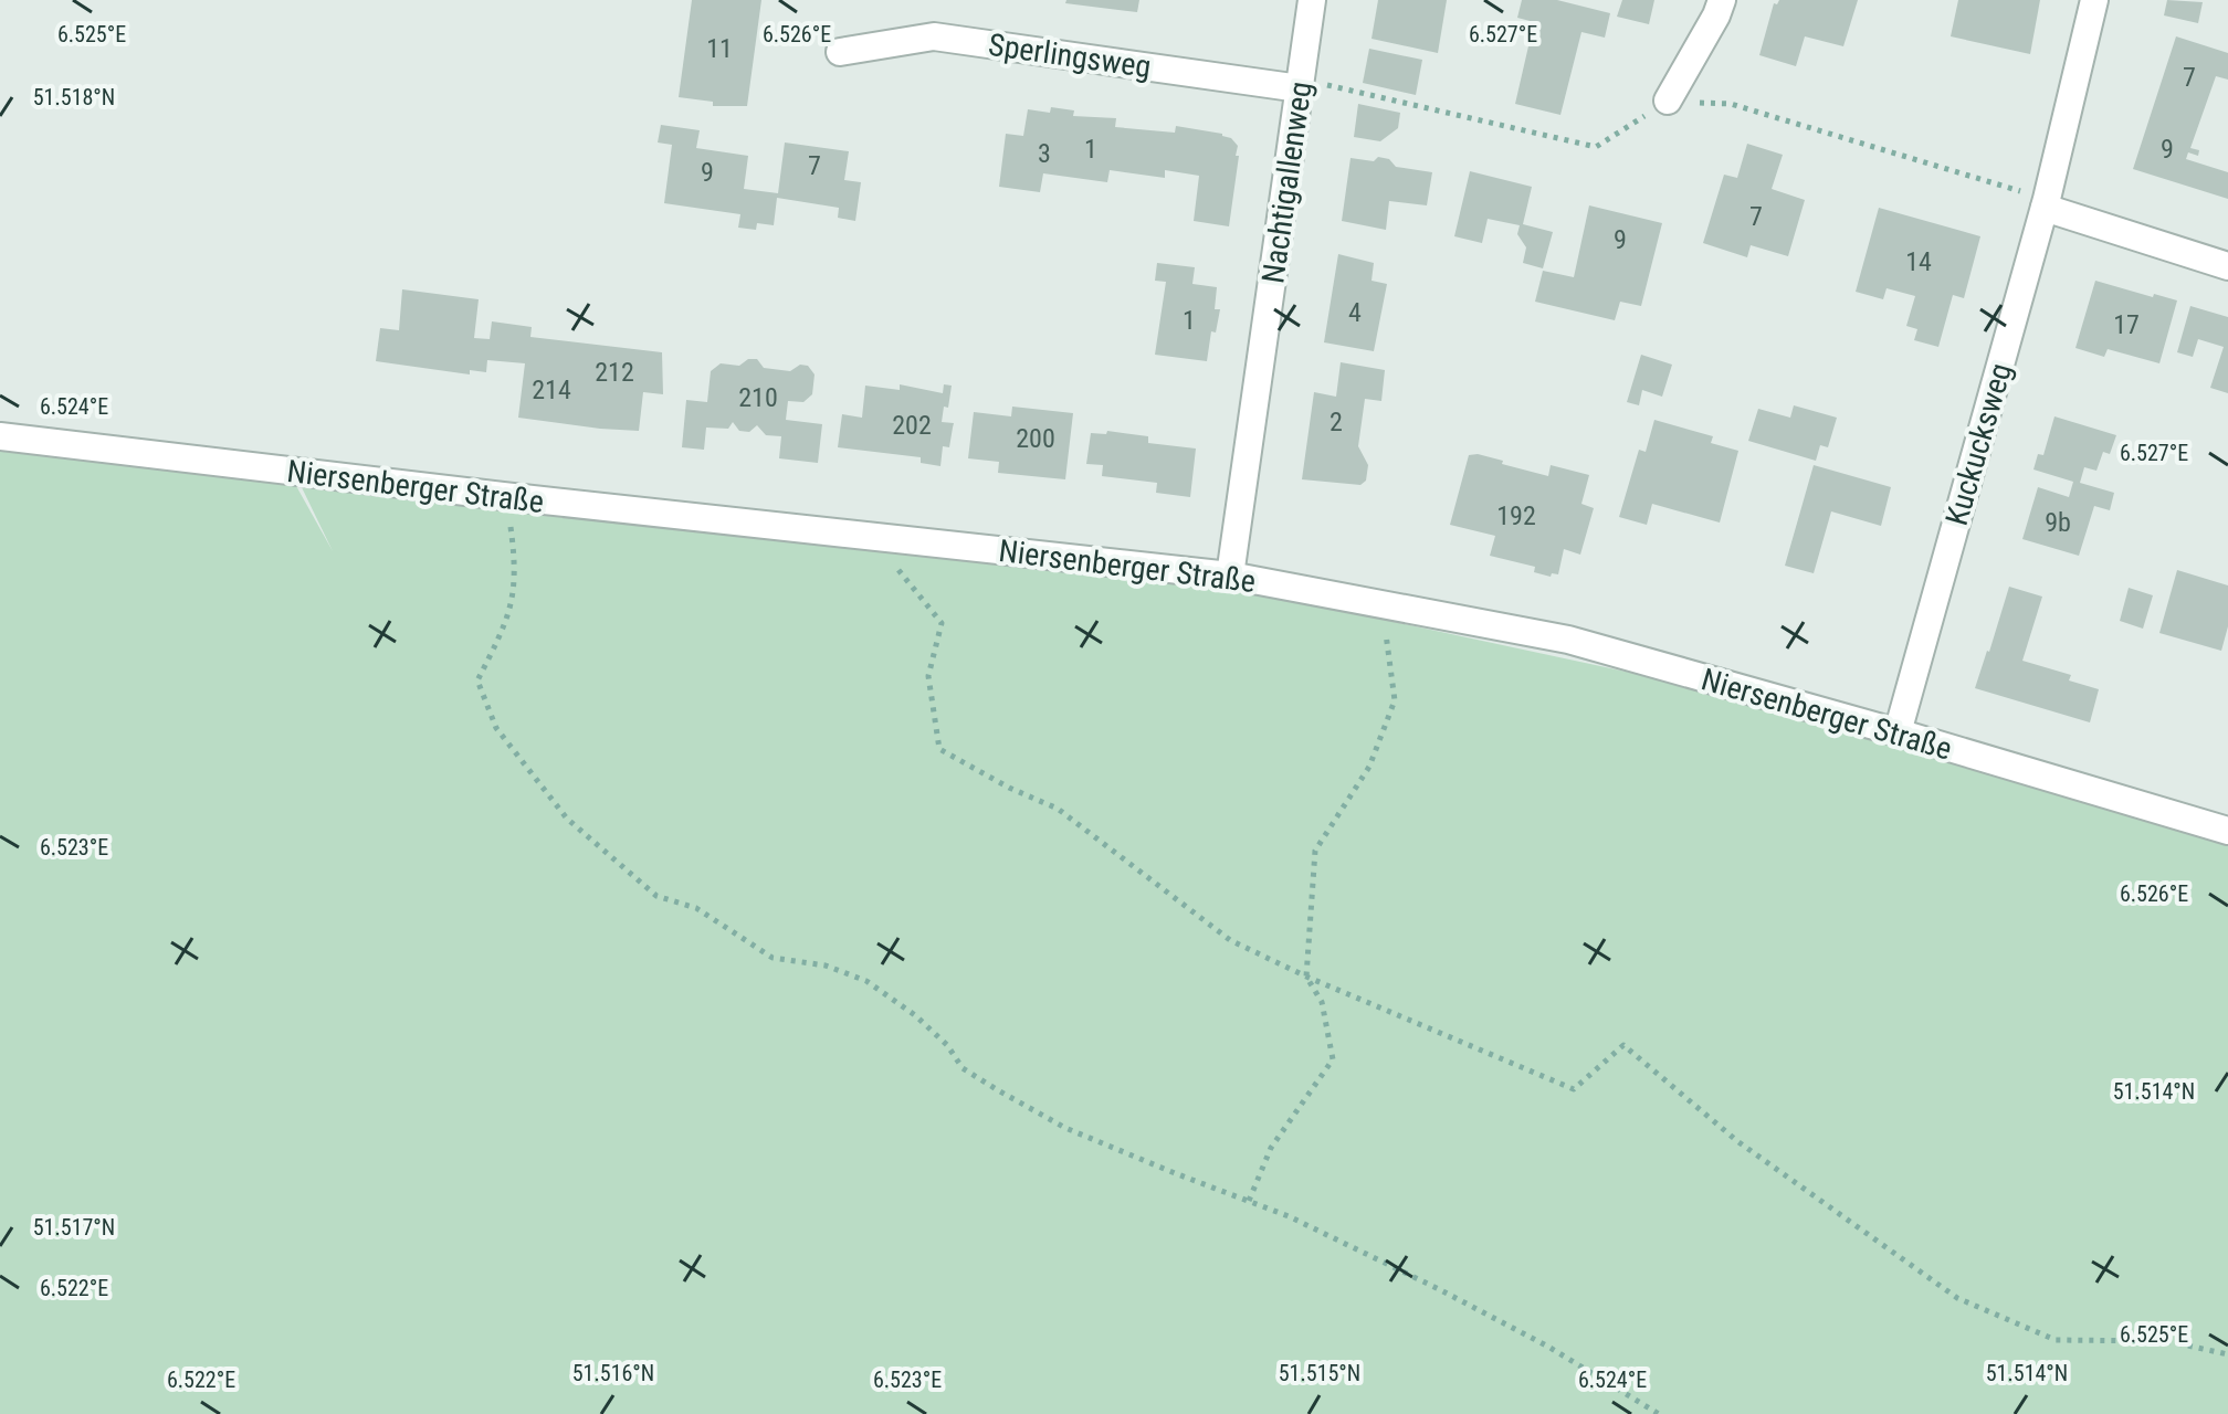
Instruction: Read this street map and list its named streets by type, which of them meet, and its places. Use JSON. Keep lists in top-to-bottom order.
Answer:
{
  "streets": {
    "street": [
      "Sperlingsweg",
      "Nachtigallenweg",
      "Kuckucksweg",
      "Niersenberger Straße"
    ]
  },
  "crossings": [
    ["Sperlingsweg", "Nachtigallenweg"],
    ["Nachtigallenweg", "Niersenberger Straße"],
    ["Kuckucksweg", "Niersenberger Straße"]
  ],
  "house_numbers": [
    "11",
    "7",
    "1",
    "9",
    "3",
    "7",
    "9",
    "7",
    "9",
    "14",
    "4",
    "1",
    "17",
    "212",
    "214",
    "210",
    "2",
    "202",
    "200",
    "192",
    "9b"
  ],
  "coordinates": [
    "6.525°E",
    "6.527°E",
    "6.526°E",
    "51.518°N",
    "6.524°E",
    "6.523°E",
    "51.514°N",
    "51.517°N",
    "6.522°E",
    "51.516°N",
    "51.515°N"
  ]
}
